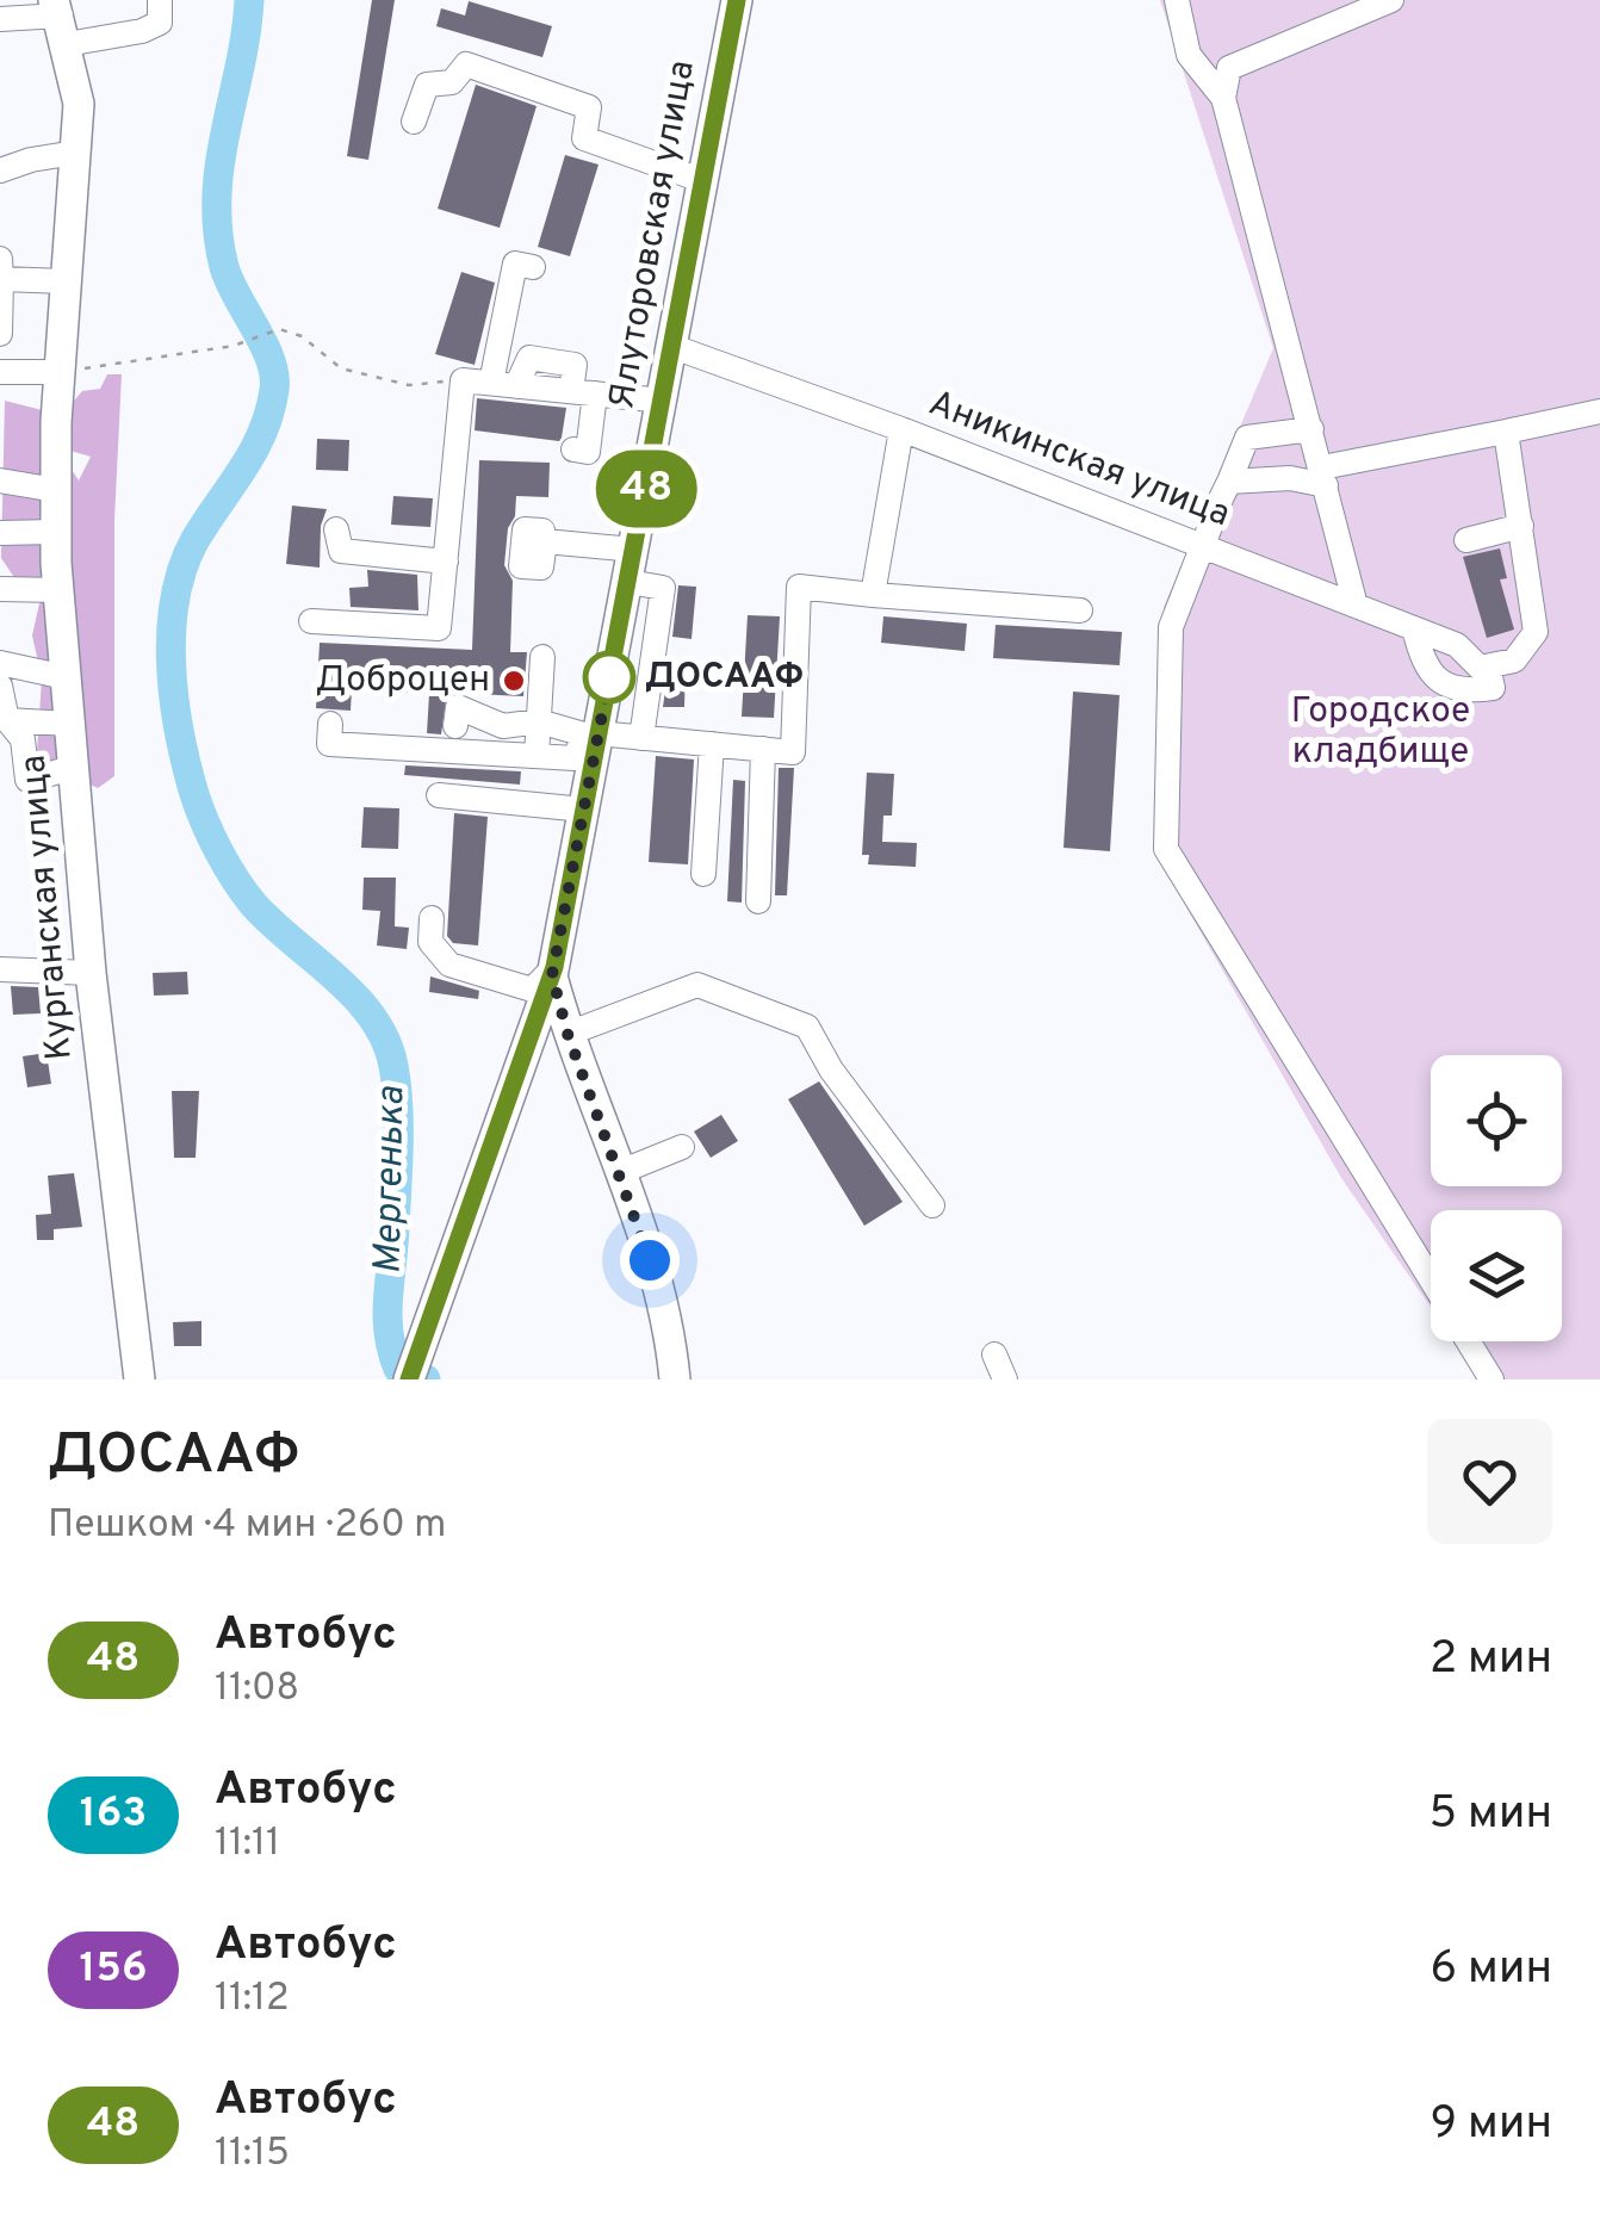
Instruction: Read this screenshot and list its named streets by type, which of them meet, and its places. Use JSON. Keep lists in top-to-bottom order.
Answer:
{
  "streets": {
    "main road": ["Ялуторовская улица", "Курганская улица"],
    "street": ["Аникинская улица"]
  },
  "crossings": [
    ["Ялуторовская улица", "Аникинская улица"]
  ],
  "water": ["Мергенька"],
  "parks": ["Городское кладбище"],
  "places": ["ДОСААФ", "Доброцен"],
  "lines": ["bus line 48"],
  "page": {
    "on_map": "48",
    "heading": ["ДОСААФ", "Пешком · 4 мин · 260 m"],
    "list": [
      {
        "mark": "48",
        "name": "Автобус",
        "note": "11:08",
        "value": "2 мин"
      },
      {
        "mark": "163",
        "name": "Автобус",
        "note": "11:11",
        "value": "5 мин"
      },
      {
        "mark": "156",
        "name": "Автобус",
        "note": "11:12",
        "value": "6 мин"
      },
      {
        "mark": "48",
        "name": "Автобус",
        "note": "11:15",
        "value": "9 мин"
      }
    ]
  }
}
